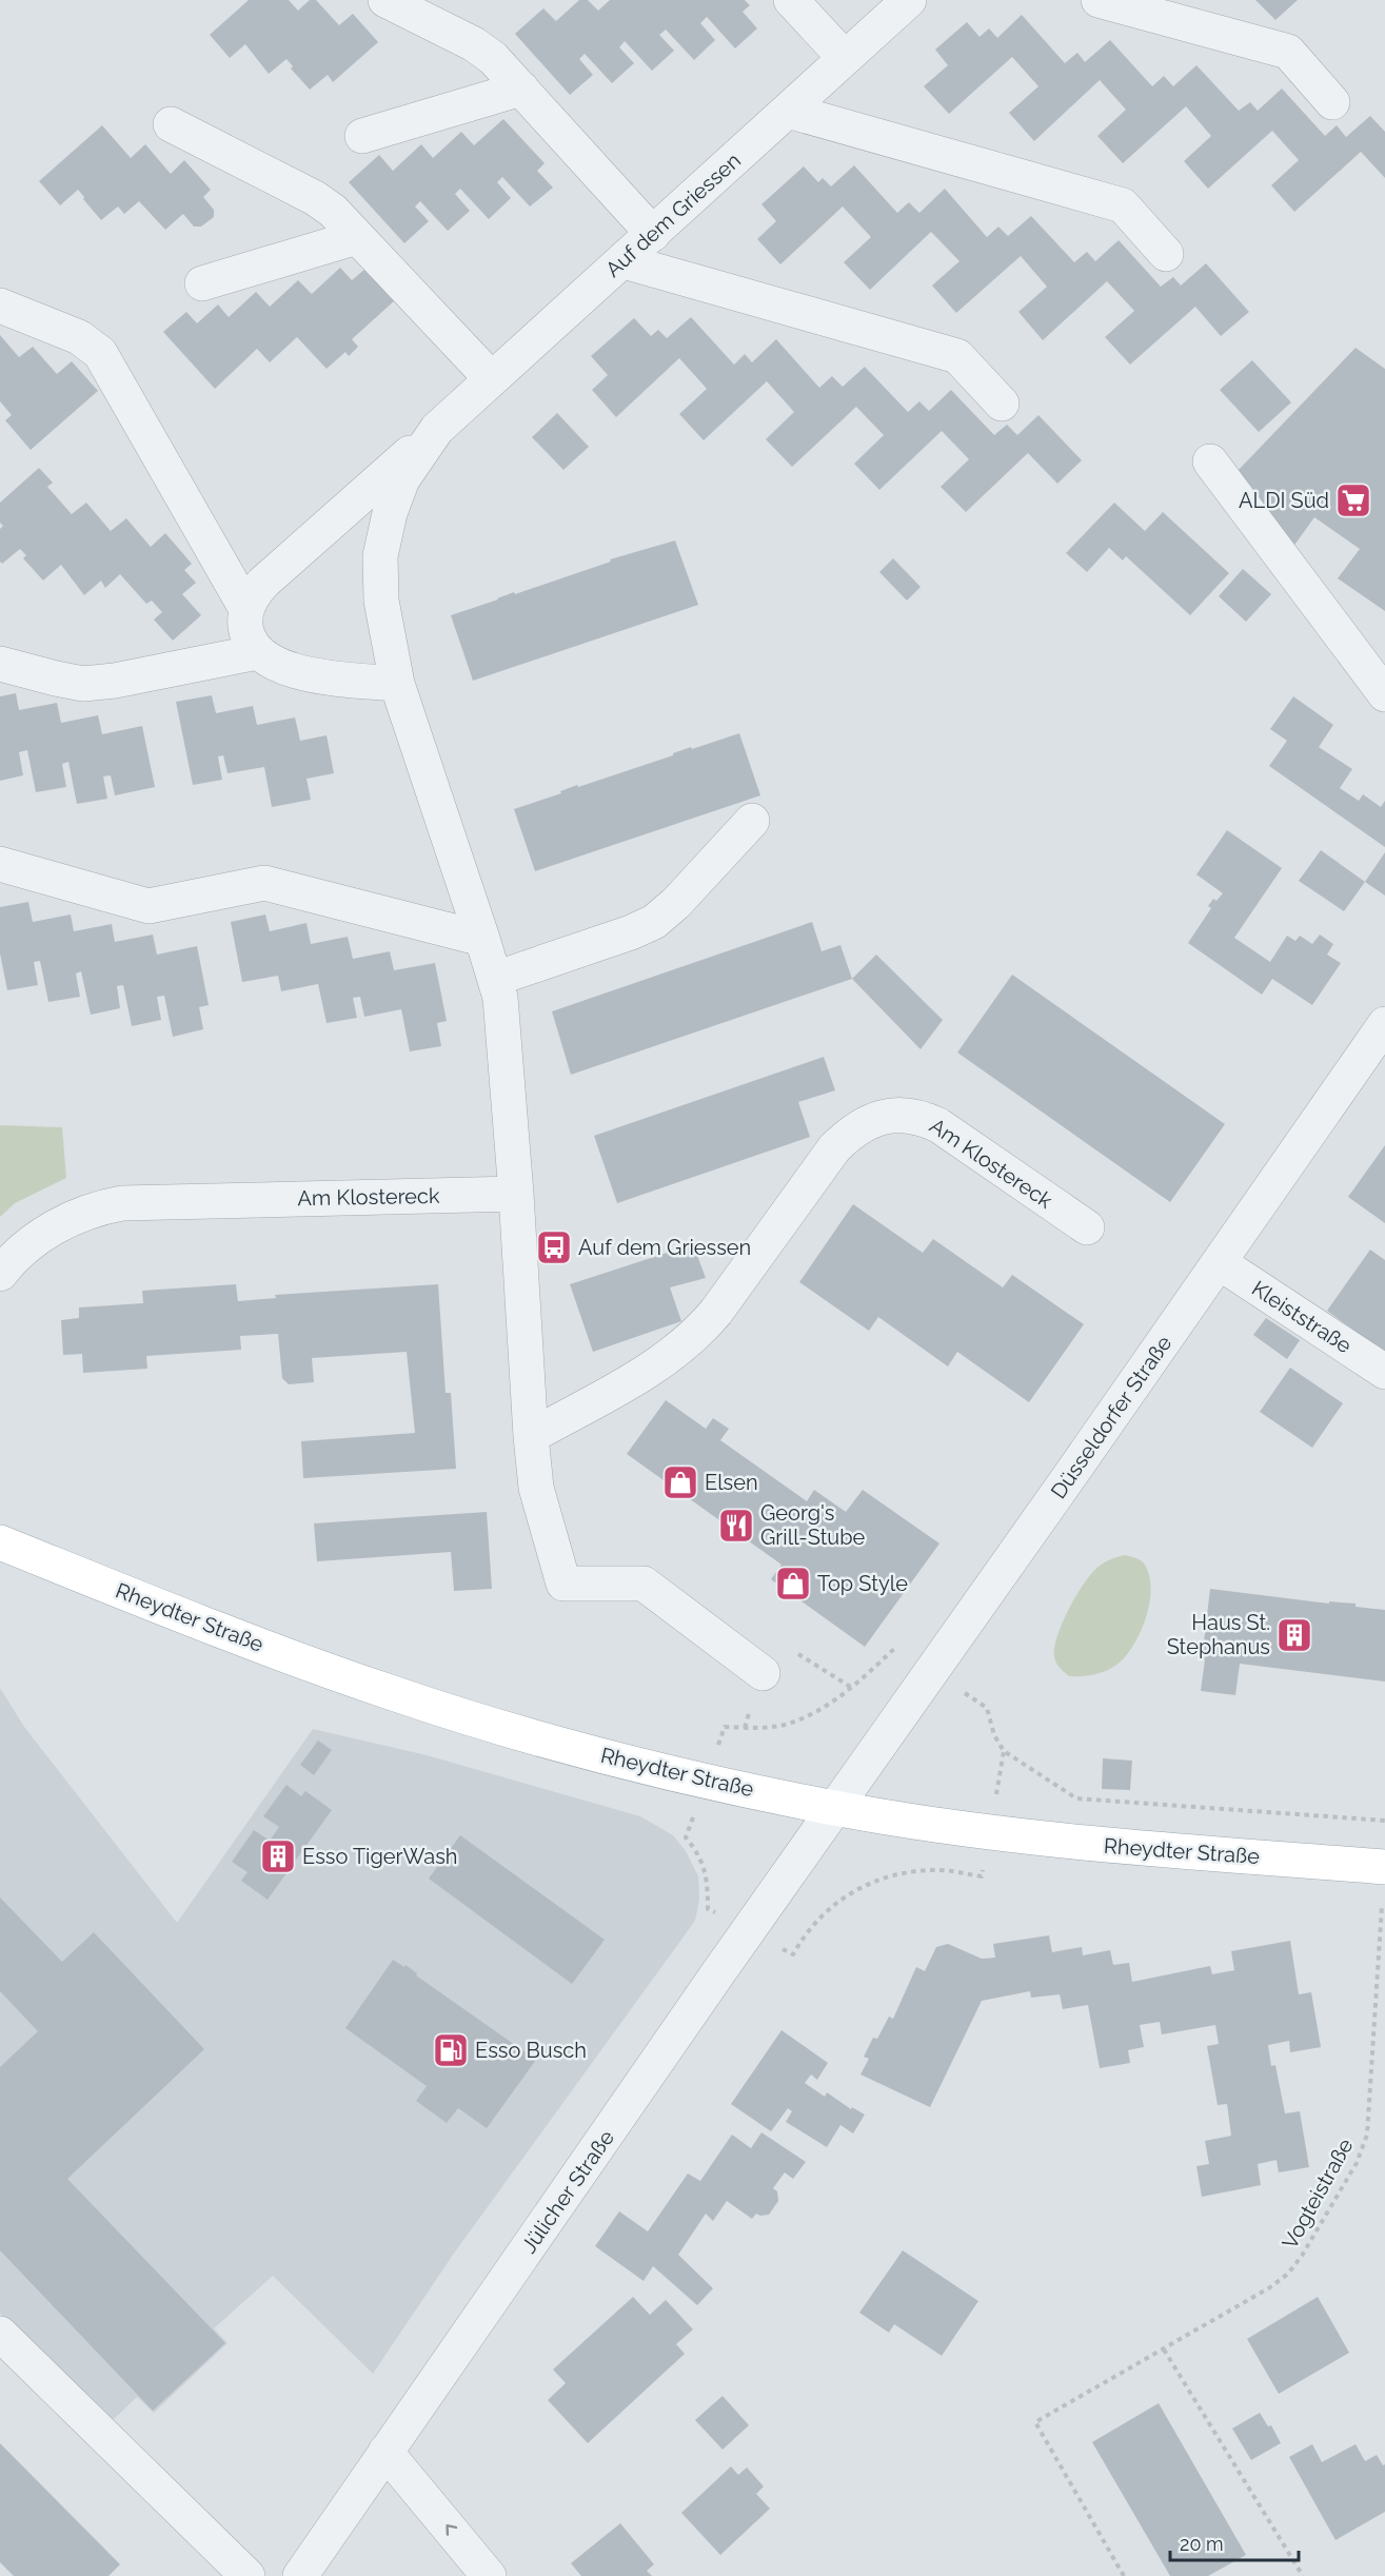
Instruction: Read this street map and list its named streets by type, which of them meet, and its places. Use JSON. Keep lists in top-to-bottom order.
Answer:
{
  "streets": {
    "main road": ["Rheydter Straße"],
    "street": [
      "Auf dem Griessen",
      "Am Klostereck",
      "Kleiststraße",
      "Düsseldorfer Straße",
      "Jülicher Straße"
    ],
    "path": ["Vogteistraße"]
  },
  "crossings": [
    ["Auf dem Griessen", "Am Klostereck"],
    ["Kleiststraße", "Düsseldorfer Straße"],
    ["Düsseldorfer Straße", "Rheydter Straße"],
    ["Düsseldorfer Straße", "Jülicher Straße"],
    ["Rheydter Straße", "Jülicher Straße"],
    ["Rheydter Straße", "Vogteistraße"]
  ],
  "places": {
    "supermarket": ["ALDI Süd"],
    "bus stop": ["Auf dem Griessen"],
    "shop": ["Elsen", "Top Style"],
    "restaurant": ["Georg's Grill-Stube"],
    "building": ["Haus St. Stephanus", "Esso TigerWash"],
    "fuel station": ["Esso Busch"]
  },
  "scale_bar": "20 m"
}
